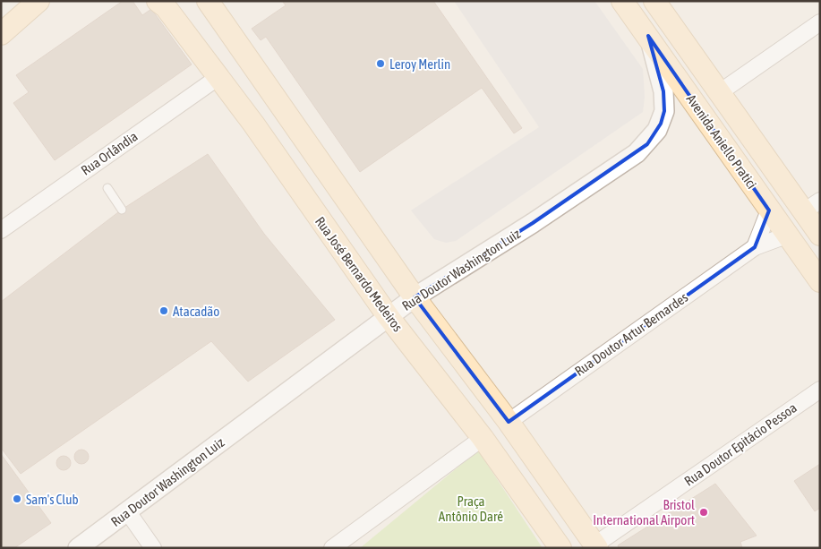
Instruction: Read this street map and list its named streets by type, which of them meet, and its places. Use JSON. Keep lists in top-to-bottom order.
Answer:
{
  "streets": {
    "main road": ["Avenida Aniello Pratici", "Rua José Bernardo Medeiros"],
    "street": [
      "Rua Orlândia",
      "Rua Doutor Washington Luiz",
      "Rua Doutor Artur Bernardes",
      "Rua Doutor Epitácio Pessoa"
    ]
  },
  "crossings": [
    ["Avenida Aniello Pratici", "Rua Doutor Washington Luiz"],
    ["Avenida Aniello Pratici", "Rua Doutor Artur Bernardes"],
    ["Rua Orlândia", "Rua José Bernardo Medeiros"],
    ["Rua Doutor Washington Luiz", "Rua José Bernardo Medeiros"]
  ],
  "parks": ["Praça Antônio Daré"],
  "places": [
    "Leroy Merlin",
    "Atacadão",
    "Sam's Club",
    "Bristol International Airport"
  ]
}
